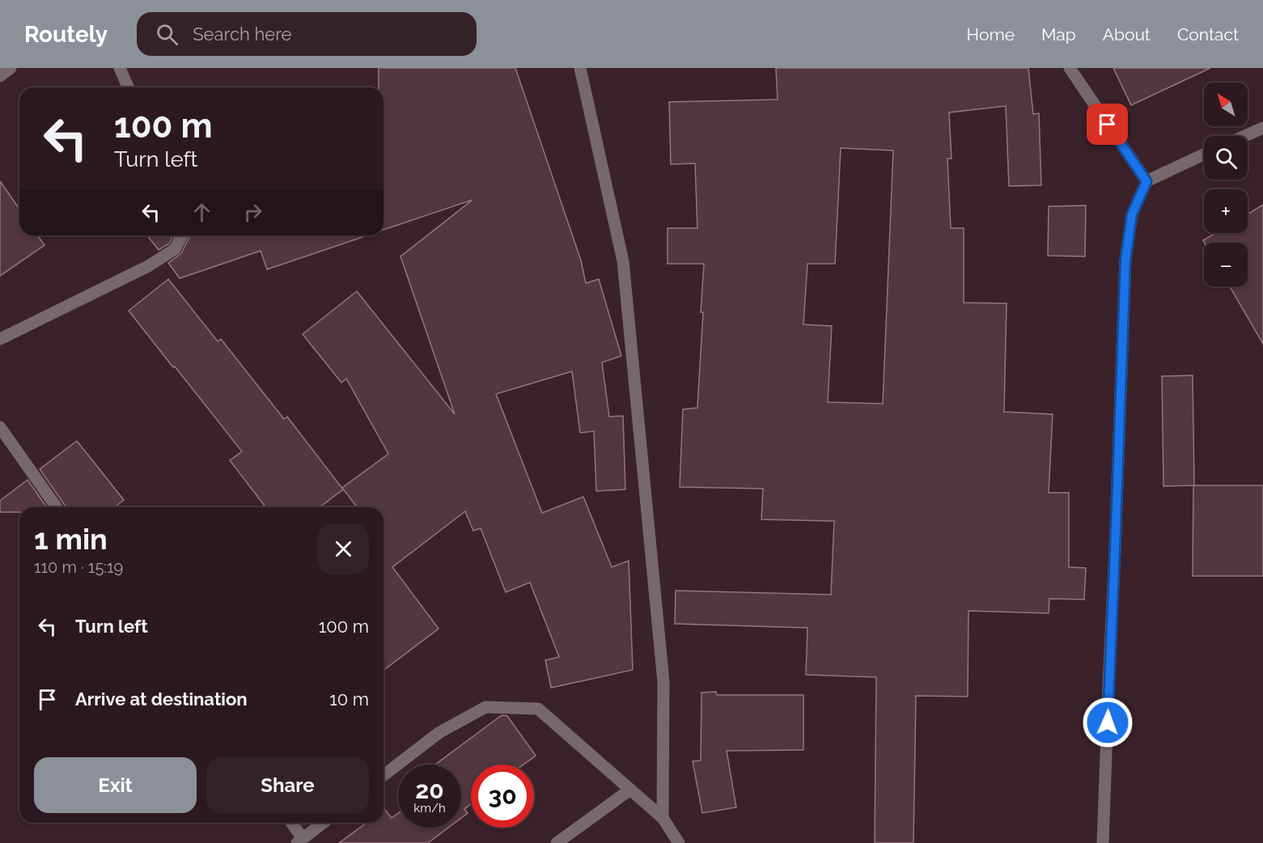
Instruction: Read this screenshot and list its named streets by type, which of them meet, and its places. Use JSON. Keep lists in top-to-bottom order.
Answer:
{
  "north": "top left",
  "page": {
    "header": "Routely",
    "search": "Search here",
    "nav": [
      "Home",
      "Map",
      "About",
      "Contact"
    ],
    "map_buttons": ["+", "−"],
    "turn": ["100 m", "Turn left"],
    "heading": ["1 min", "110 m · 15:19"],
    "list": [
      {
        "name": "Turn left",
        "value": "100 m"
      },
      {
        "name": "Arrive at destination",
        "value": "10 m"
      }
    ],
    "buttons": ["Exit", "Share"],
    "speed": "20 km/h",
    "limit": "30"
  }
}
